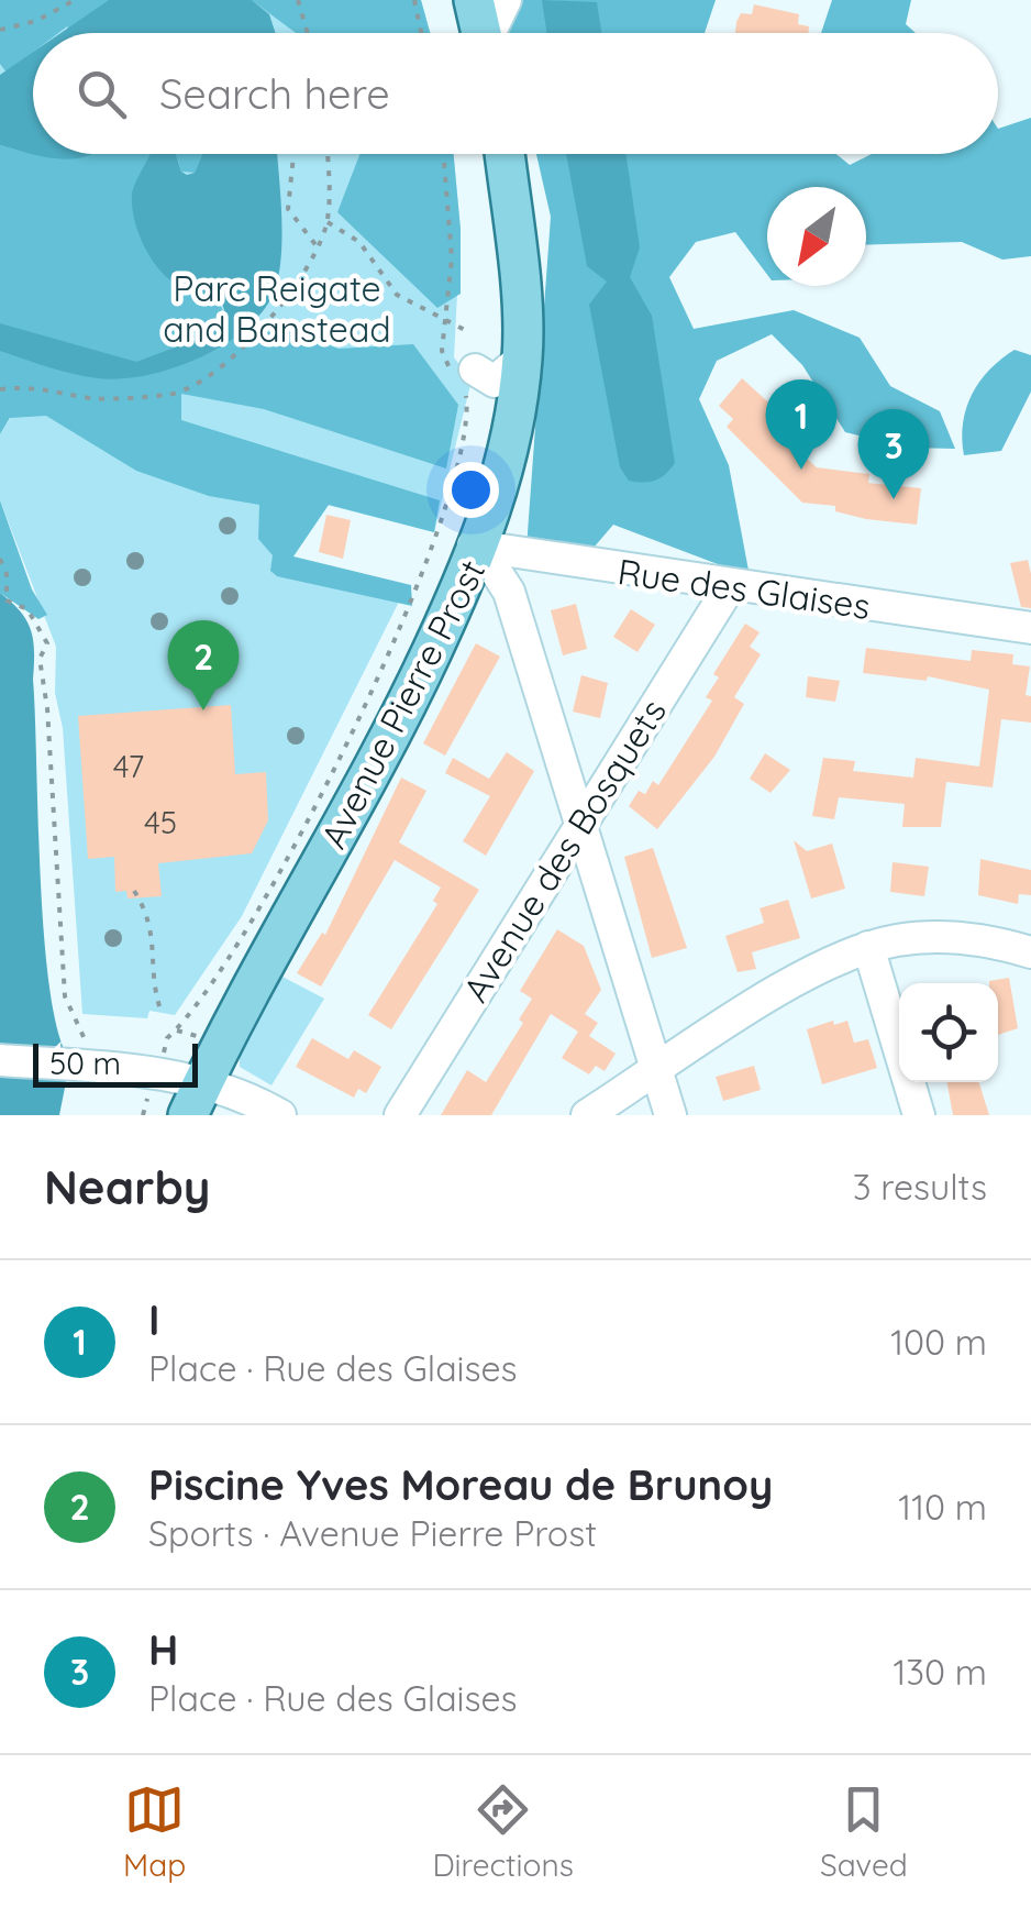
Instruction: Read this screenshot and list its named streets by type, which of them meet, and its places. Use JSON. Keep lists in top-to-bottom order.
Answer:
{
  "streets": {
    "main road": ["Avenue Pierre Prost"],
    "street": ["Rue des Glaises", "Avenue des Bosquets"]
  },
  "crossings": [
    ["Rue des Glaises", "Avenue Pierre Prost"],
    ["Rue des Glaises", "Avenue des Bosquets"]
  ],
  "parks": ["Parc Reigate and Banstead"],
  "house_numbers": ["47", "45"],
  "scale_bar": "50 m",
  "north": "bottom left",
  "page": {
    "search": "Search here",
    "pins": ["1", "3", "2"],
    "scale": "50 m",
    "heading": ["Nearby", "3 results"],
    "list": [
      {
        "mark": "1",
        "name": "I",
        "note": "Place · Rue des Glaises",
        "value": "100 m"
      },
      {
        "mark": "2",
        "name": "Piscine Yves Moreau de Brunoy",
        "note": "Sports · Avenue Pierre Prost",
        "value": "110 m"
      },
      {
        "mark": "3",
        "name": "H",
        "note": "Place · Rue des Glaises",
        "value": "130 m"
      }
    ],
    "nav": ["Map", "Directions", "Saved"]
  }
}
